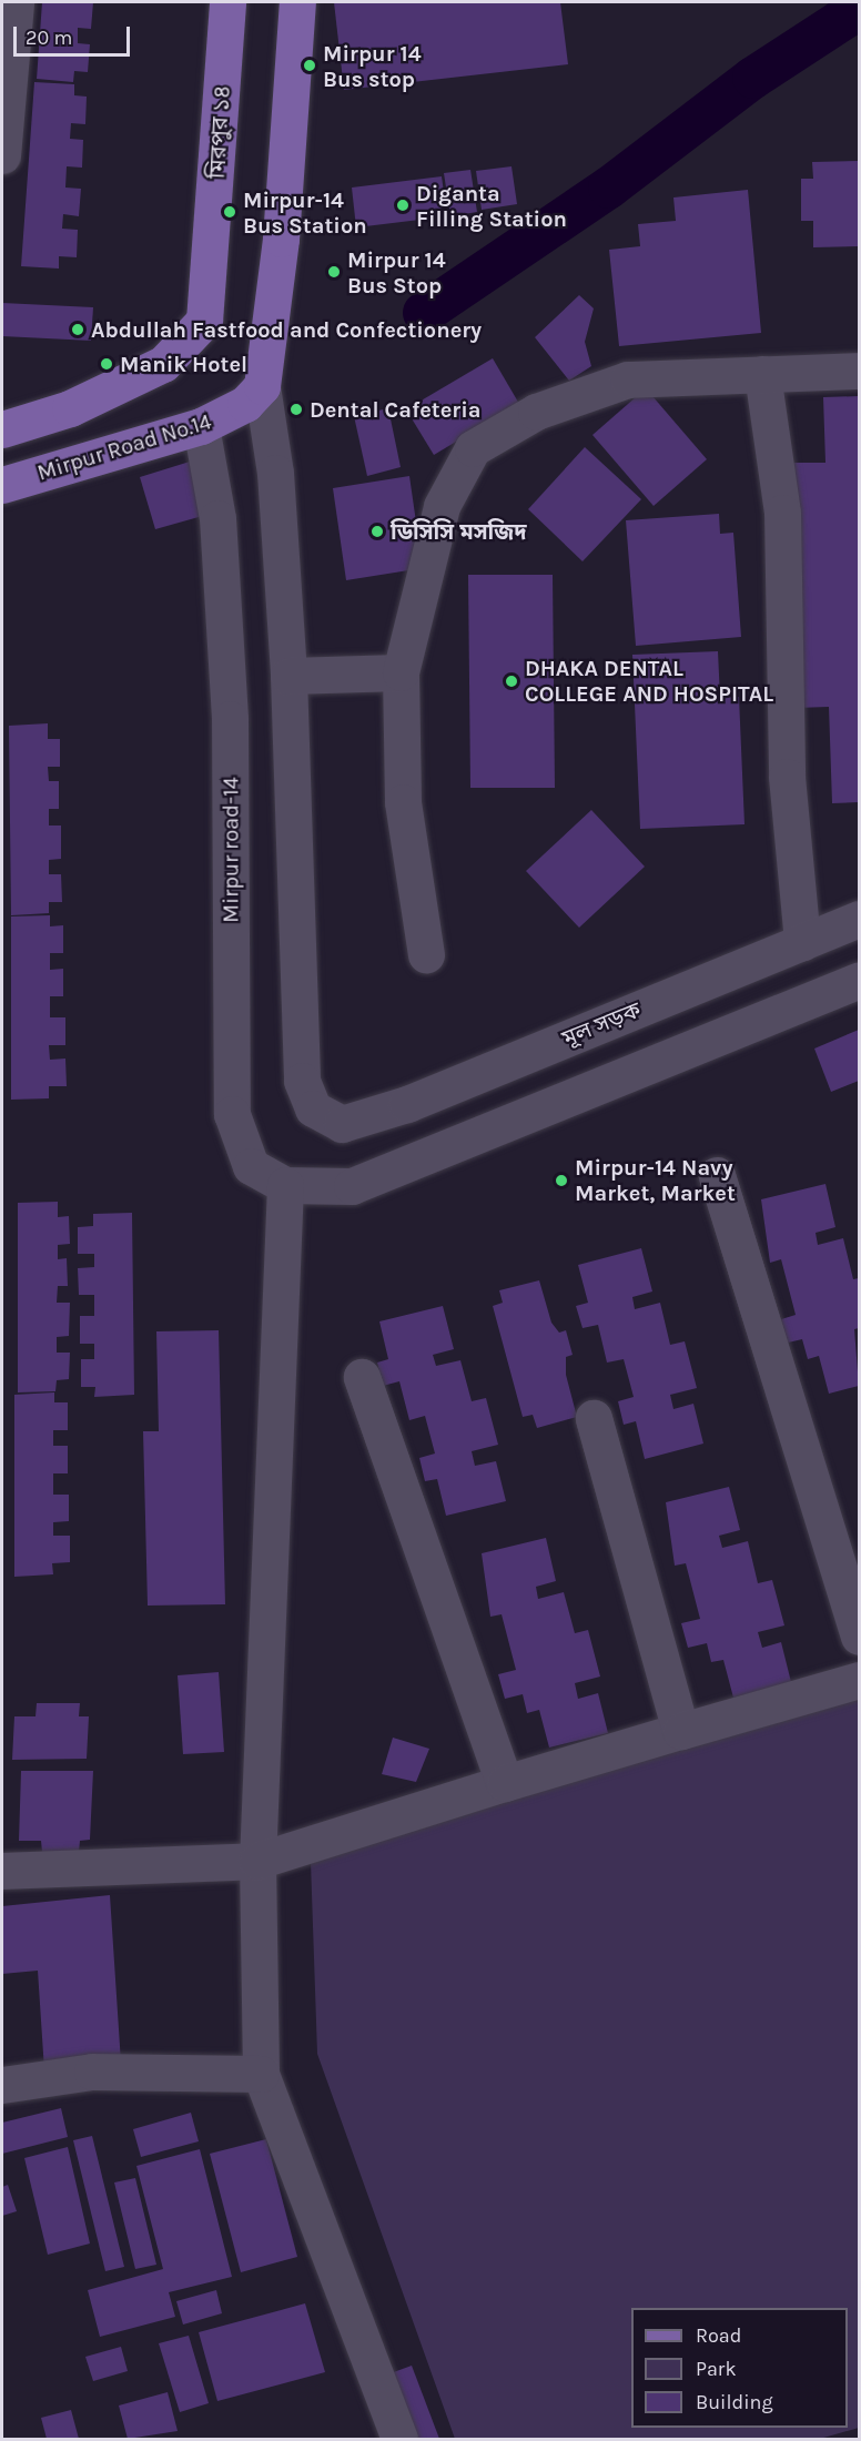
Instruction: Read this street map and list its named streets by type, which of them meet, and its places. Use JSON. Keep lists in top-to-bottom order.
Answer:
{
  "streets": {
    "main road": ["মিরপুর ১৪", "Mirpur Road No.14"],
    "street": ["Mirpur road-14", "মূল সড়ক"]
  },
  "crossings": [
    ["Mirpur Road No.14", "Mirpur road-14"]
  ],
  "places": [
    "Mirpur 14 Bus stop",
    "Diganta Filling Station",
    "Mirpur-14 Bus Station",
    "Mirpur 14 Bus Stop",
    "Abdullah Fastfood and Confectionery",
    "Manik Hotel",
    "Dental Cafeteria",
    "ডিসিসি মসজিদ",
    "DHAKA DENTAL COLLEGE AND HOSPITAL",
    "Mirpur-14 Navy Market, Market"
  ],
  "legend": ["Road", "Park", "Building"],
  "scale_bar": "20 m"
}
